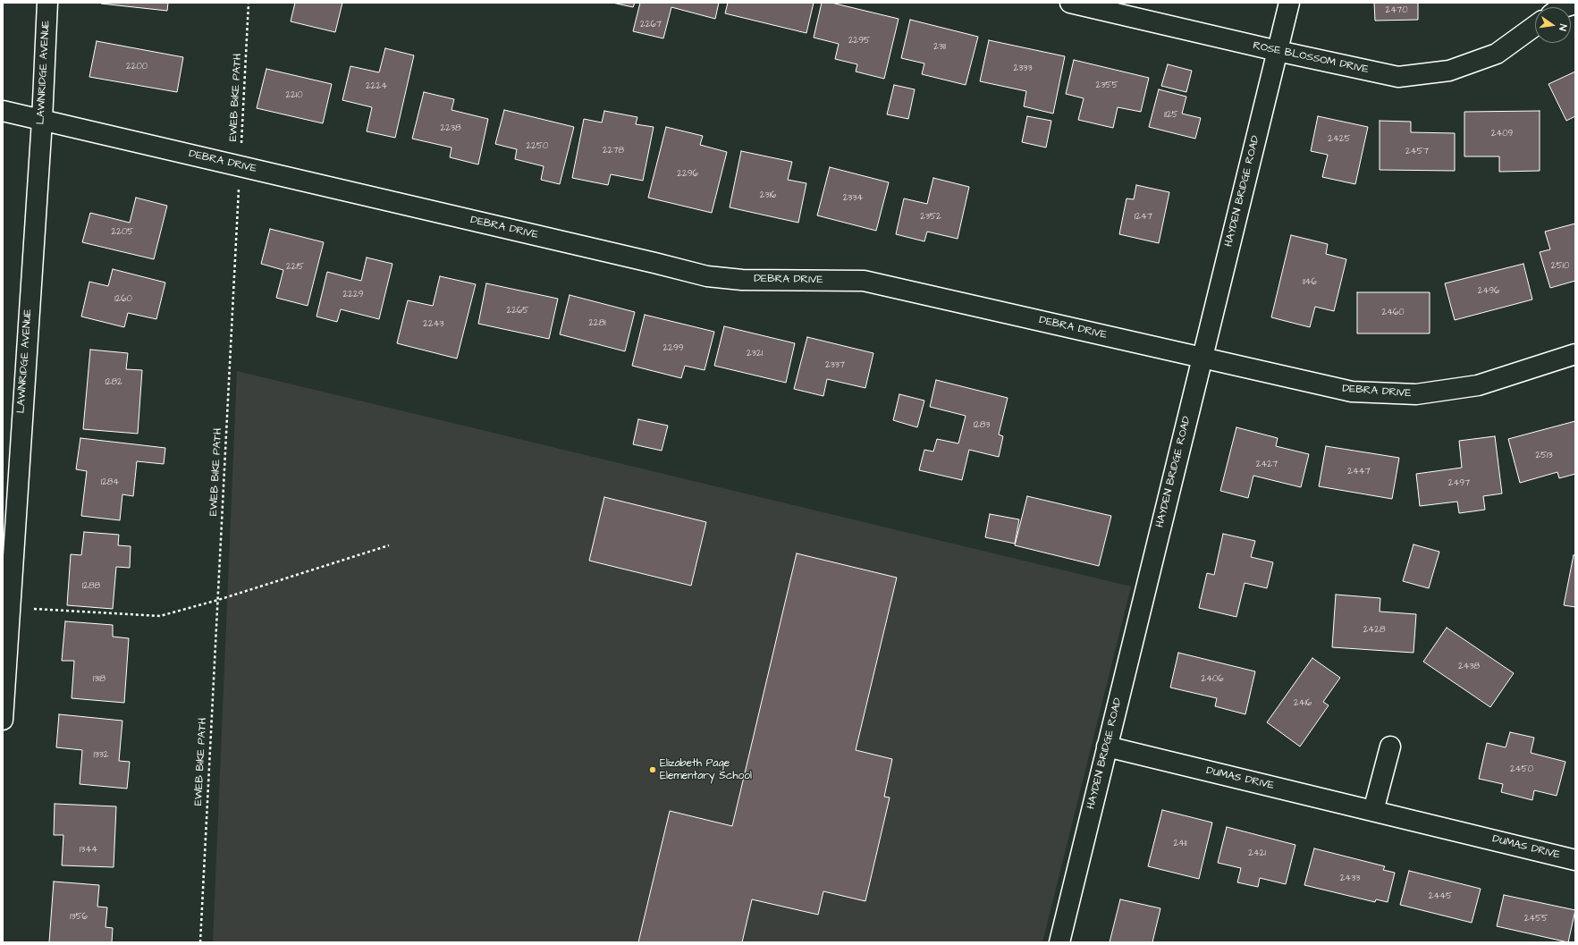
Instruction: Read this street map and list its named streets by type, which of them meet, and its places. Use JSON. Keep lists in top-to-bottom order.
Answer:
{
  "streets": {
    "street": [
      "ROSE BLOSSOM DRIVE",
      "LAWNRIDGE AVENUE",
      "DEBRA DRIVE",
      "HAYDEN BRIDGE ROAD",
      "DUMAS DRIVE"
    ],
    "path": ["EWEB BIKE PATH"]
  },
  "crossings": [
    ["ROSE BLOSSOM DRIVE", "HAYDEN BRIDGE ROAD"],
    ["LAWNRIDGE AVENUE", "DEBRA DRIVE"],
    ["EWEB BIKE PATH", "DEBRA DRIVE"],
    ["DEBRA DRIVE", "HAYDEN BRIDGE ROAD"],
    ["HAYDEN BRIDGE ROAD", "DUMAS DRIVE"]
  ],
  "places": ["Elizabeth Page Elementary School"],
  "house_numbers": [
    "2470",
    "2267",
    "2295",
    "2311",
    "2200",
    "2333",
    "2355",
    "2224",
    "2210",
    "1125",
    "2238",
    "2409",
    "2425",
    "2250",
    "2278",
    "2457",
    "2296",
    "2316",
    "2334",
    "2352",
    "1247",
    "2205",
    "2510",
    "2215",
    "1146",
    "2496",
    "2229",
    "1260",
    "2265",
    "2460",
    "2281",
    "2243",
    "2299",
    "2321",
    "2337",
    "1282",
    "1283",
    "2513",
    "2427",
    "2447",
    "1284",
    "2497",
    "1288",
    "2428",
    "2438",
    "1318",
    "2406",
    "2416",
    "1332",
    "2450",
    "2411",
    "1344",
    "2421",
    "2433",
    "2445",
    "1356",
    "2455"
  ],
  "north": "right"
}
